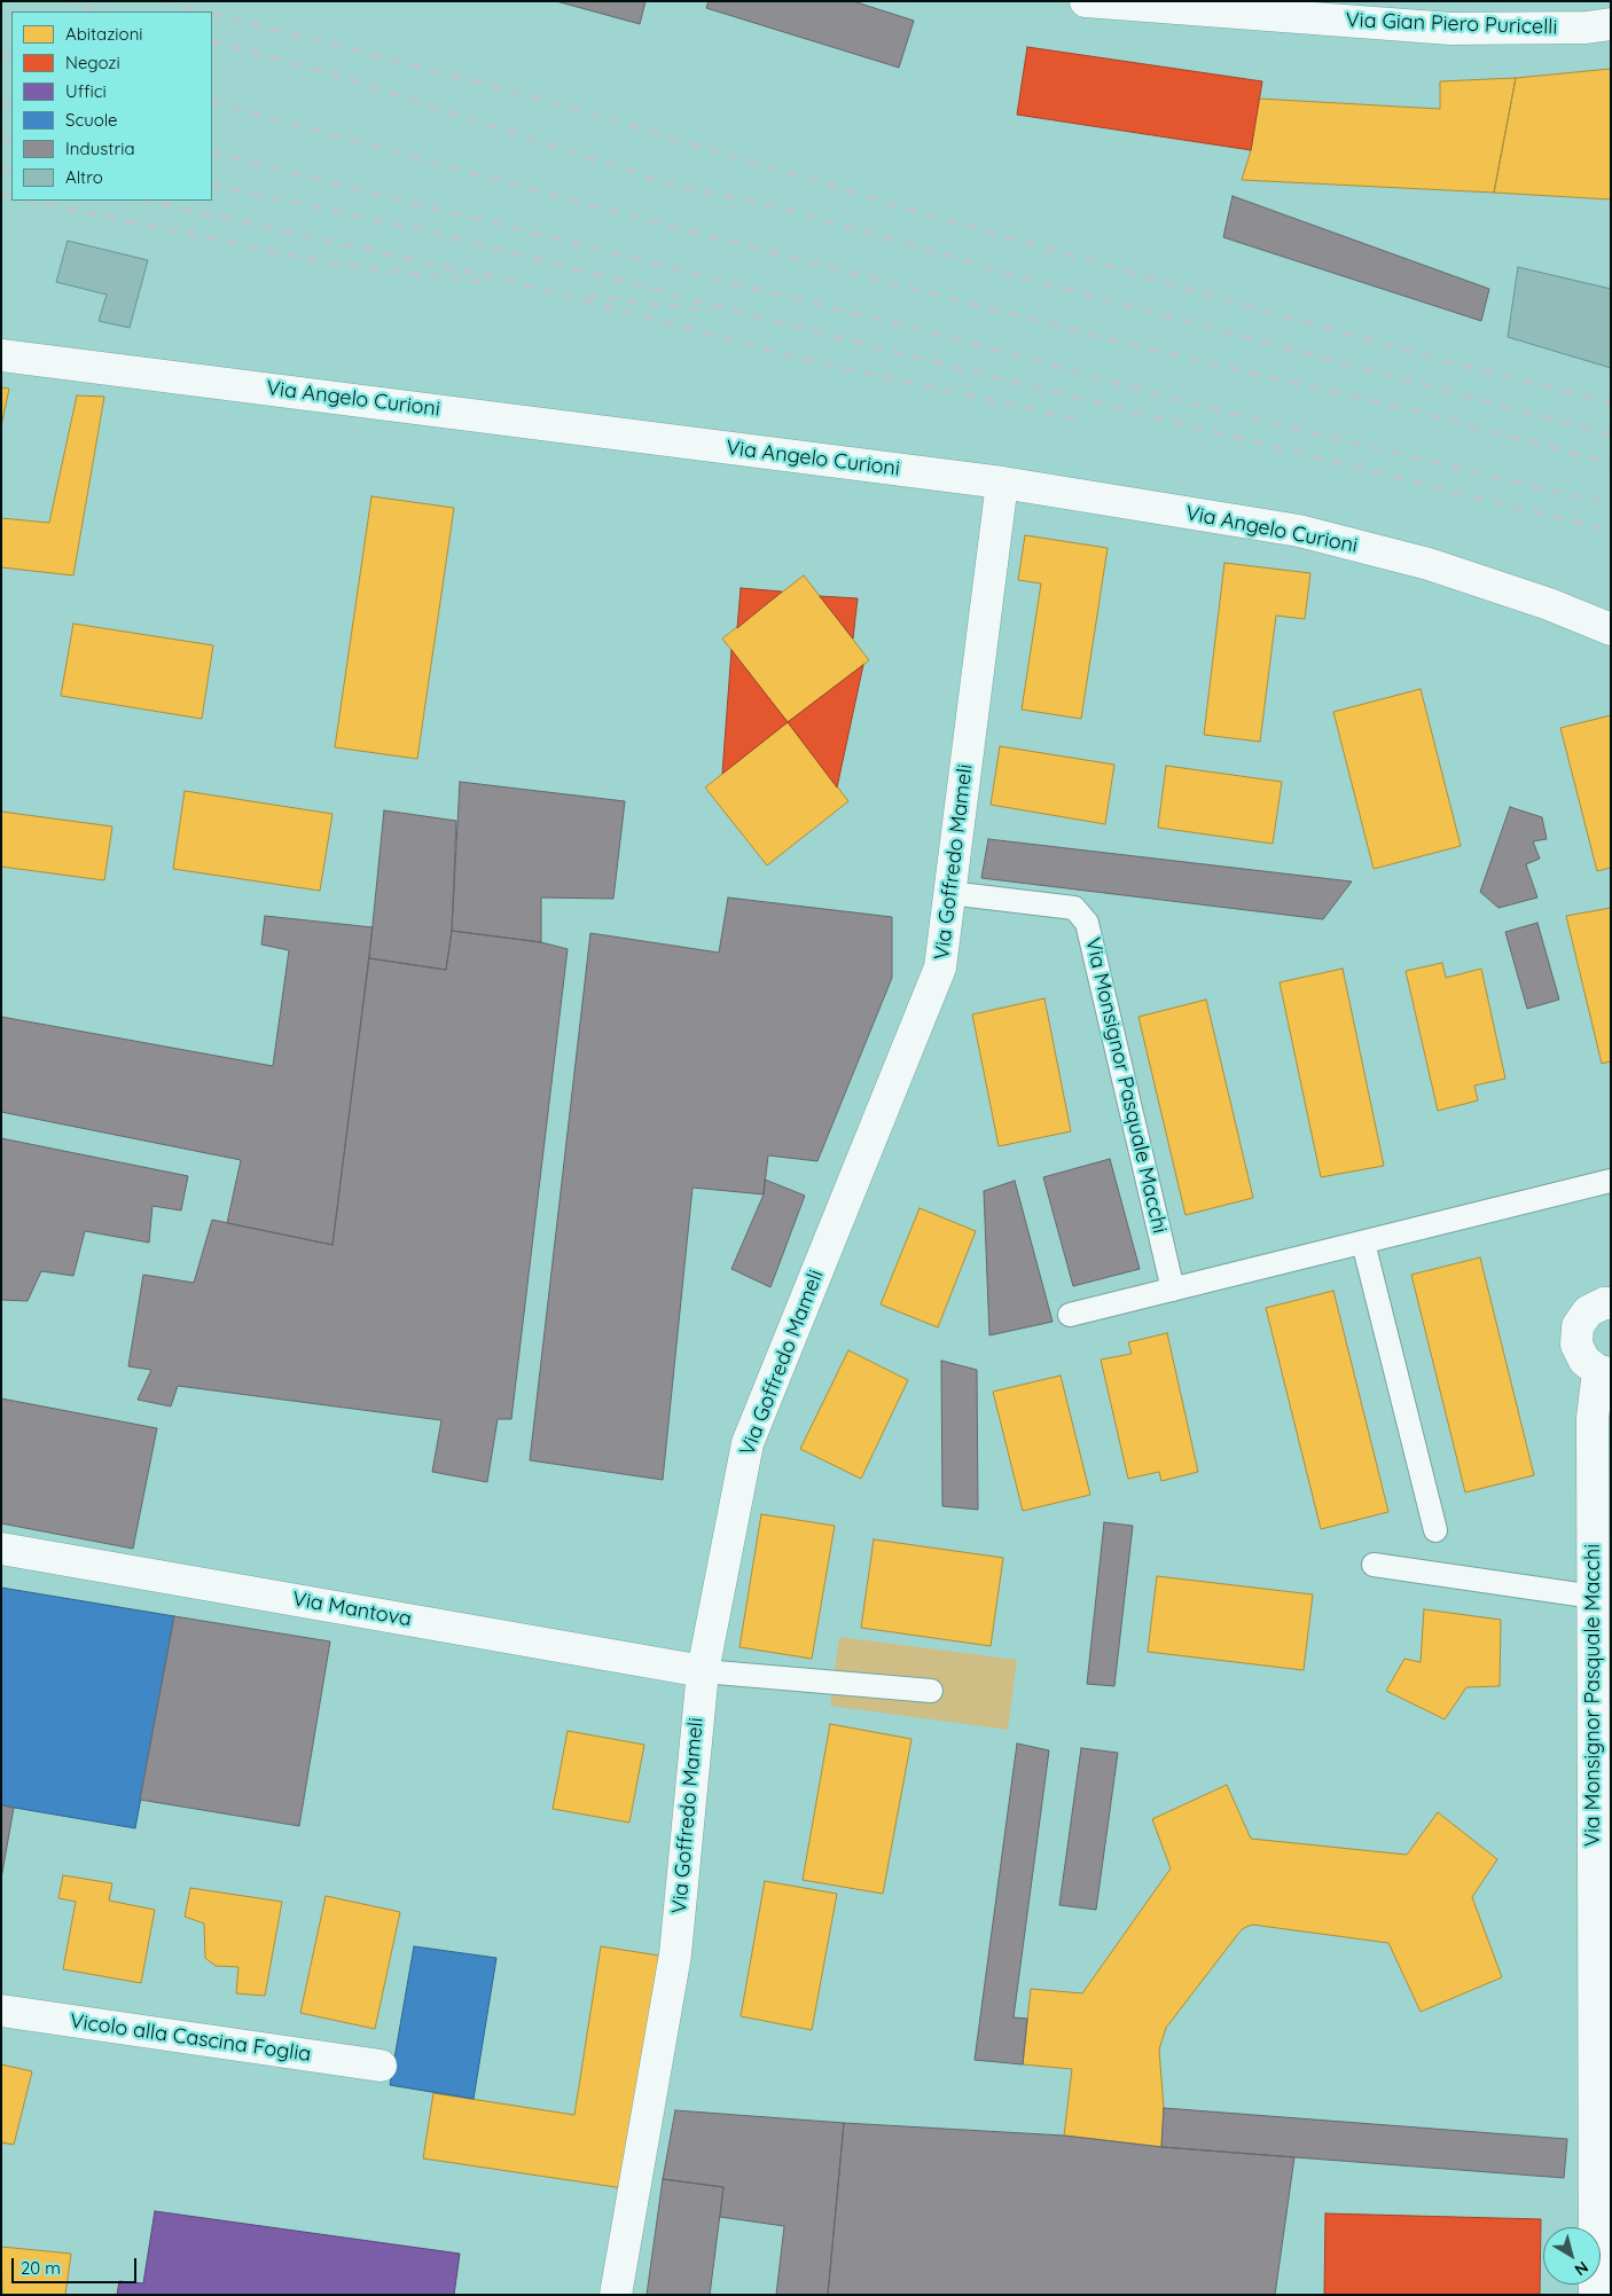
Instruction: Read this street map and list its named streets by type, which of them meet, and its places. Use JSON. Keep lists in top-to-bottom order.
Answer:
{
  "streets": {
    "street": [
      "Via Gian Piero Puricelli",
      "Via Angelo Curioni",
      "Via Goffredo Mameli",
      "Via Monsignor Pasquale Macchi",
      "Via Mantova",
      "Vicolo alla Cascina Foglia"
    ]
  },
  "crossings": [
    ["Via Angelo Curioni", "Via Goffredo Mameli"],
    ["Via Goffredo Mameli", "Via Monsignor Pasquale Macchi"],
    ["Via Goffredo Mameli", "Via Mantova"]
  ],
  "legend": [
    "Abitazioni",
    "Negozi",
    "Uffici",
    "Scuole",
    "Industria",
    "Altro"
  ],
  "scale_bar": "20 m",
  "north": "bottom right"
}
